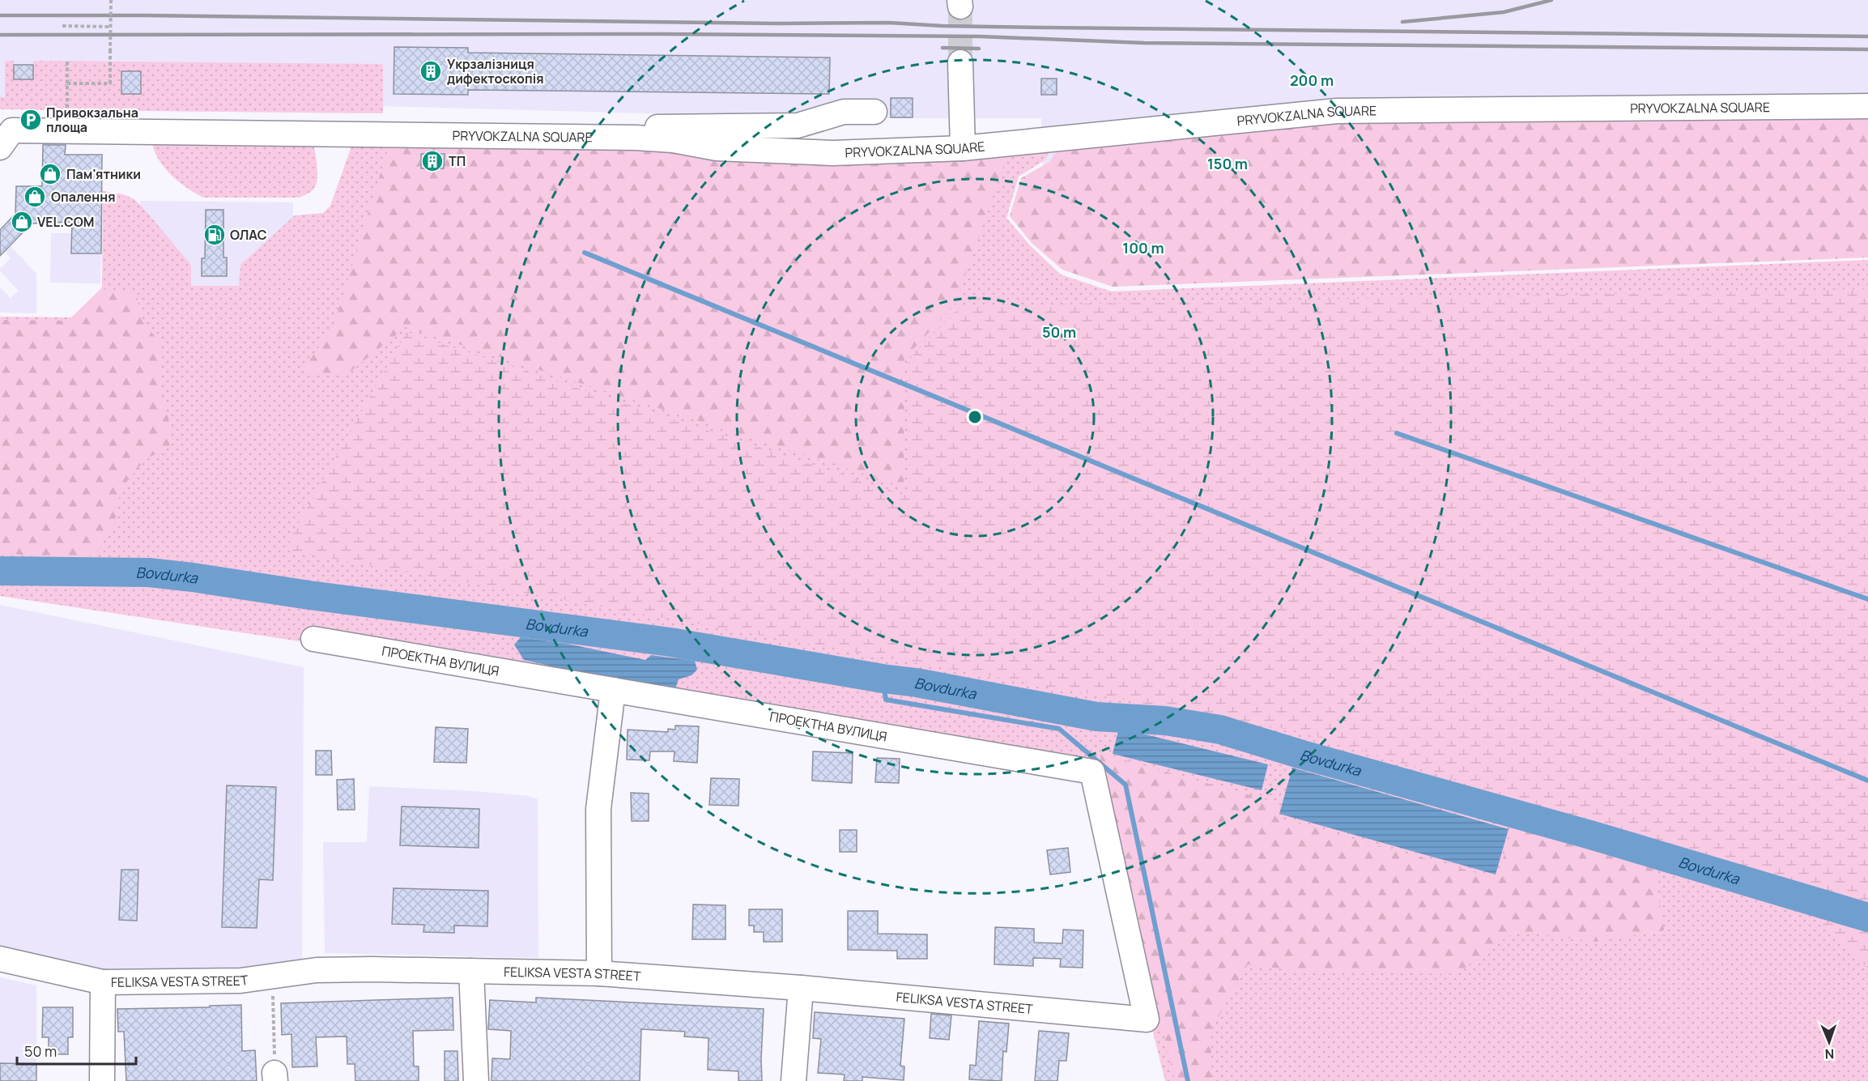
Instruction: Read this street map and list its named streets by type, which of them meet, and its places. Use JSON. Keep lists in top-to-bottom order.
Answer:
{
  "streets": {
    "street": ["PRYVOKZALNA SQUARE", "ПРОЕКТНА ВУЛИЦЯ", "FELIKSA VESTA STREET"]
  },
  "crossings": [
    ["ПРОЕКТНА ВУЛИЦЯ", "FELIKSA VESTA STREET"]
  ],
  "water": ["Bovdurka"],
  "places": {
    "building": ["Укрзалізниця дифектоскопія", "ТП"],
    "parking": ["Привокзальна площа"],
    "shop": ["Пам'ятники", "Опалення", "VEL.COM"],
    "fuel station": ["ОЛАС"]
  },
  "scale_bar": "50 m",
  "north": "bottom",
  "rings": [
    "200 m",
    "150 m",
    "100 m",
    "50 m"
  ]
}
